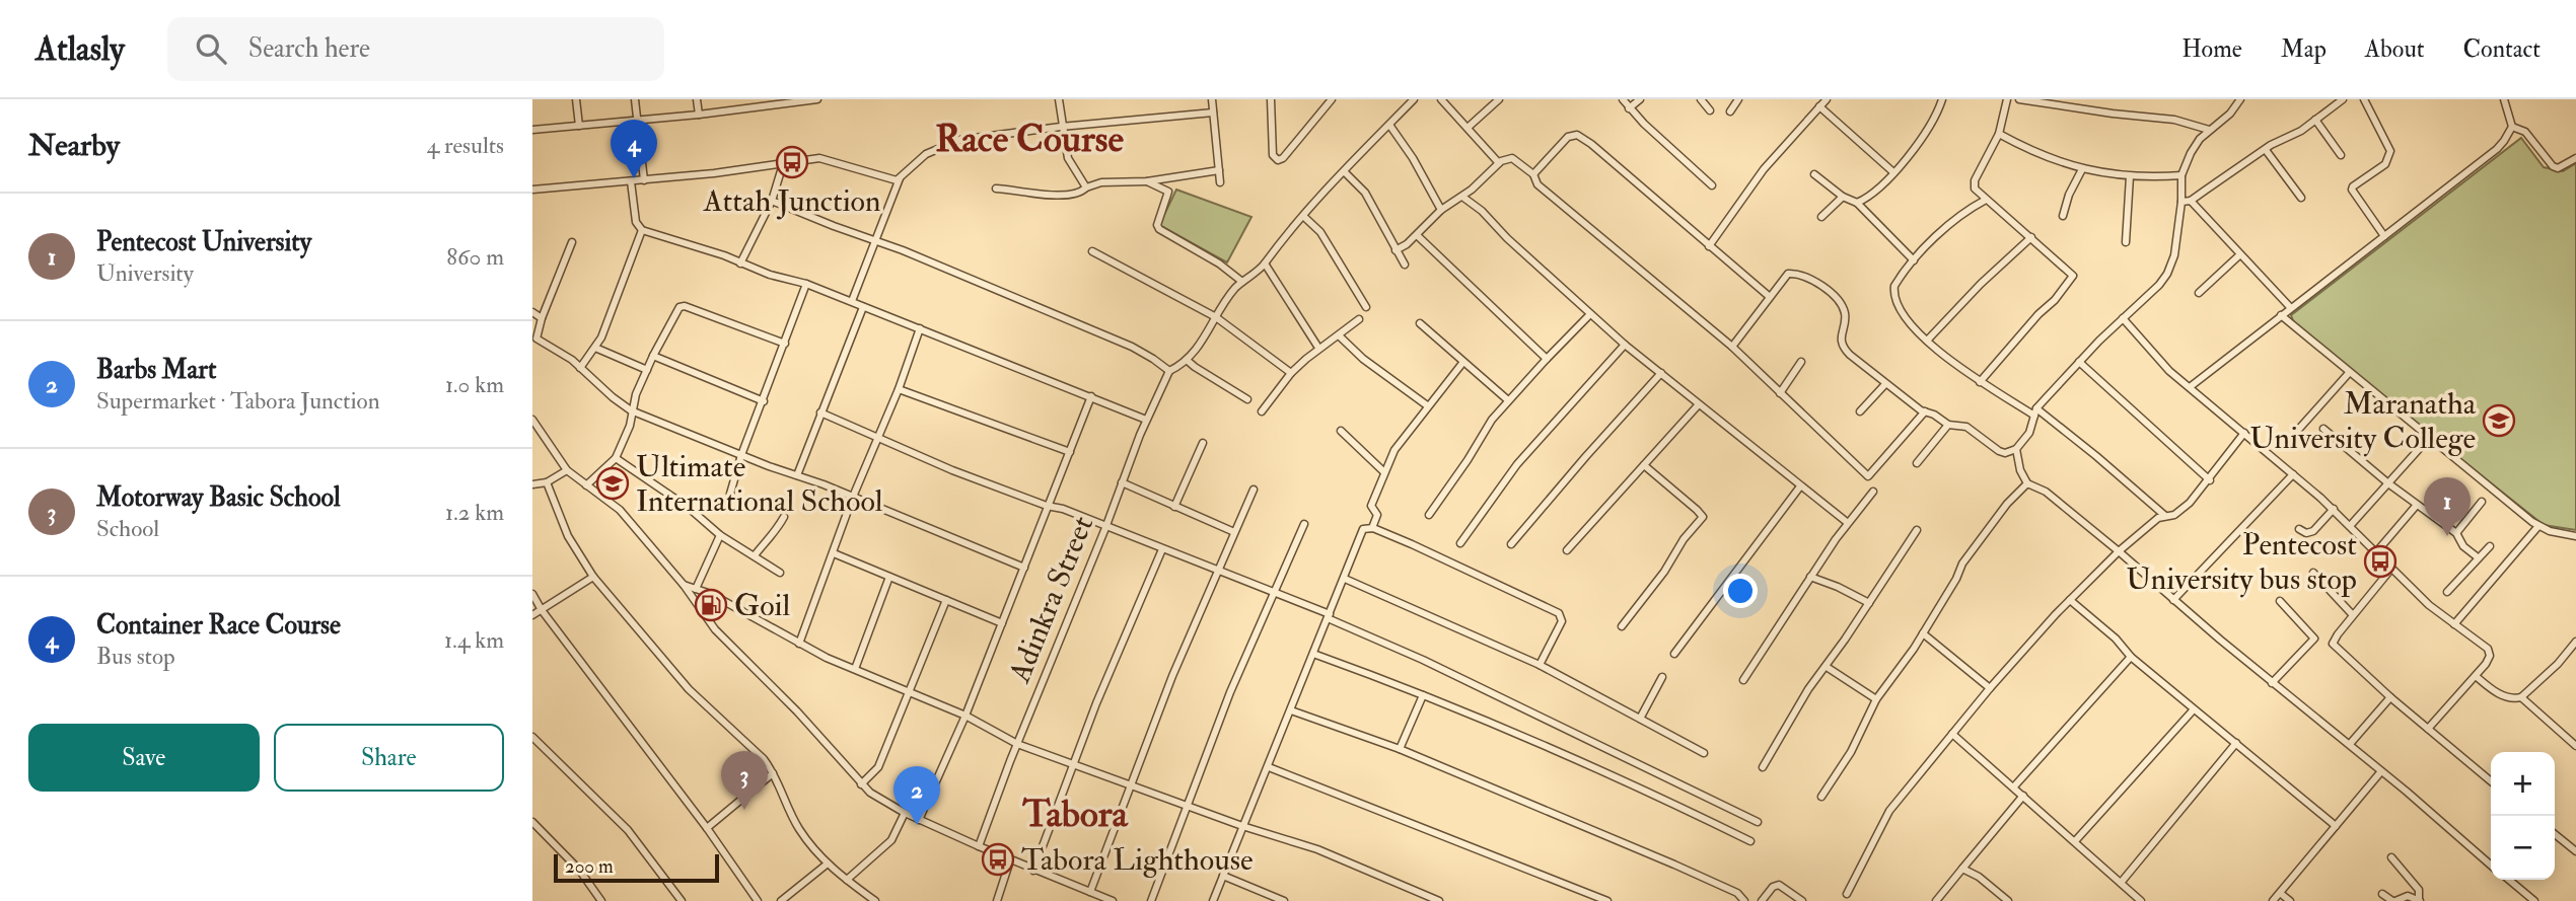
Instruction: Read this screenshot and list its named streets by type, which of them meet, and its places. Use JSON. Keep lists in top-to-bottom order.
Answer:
{
  "streets": {
    "street": ["Adinkra Street"]
  },
  "districts": ["Race Course", "Tabora"],
  "places": {
    "bus stop": ["Attah Junction", "Pentecost University bus stop", "Tabora Lighthouse"],
    "school or university": ["Maranatha University College", "Ultimate International School"],
    "fuel station": ["Goil"]
  },
  "scale_bar": "200 m",
  "page": {
    "header": "Atlasly",
    "search": "Search here",
    "nav": [
      "Home",
      "Map",
      "About",
      "Contact"
    ],
    "heading": ["Nearby", "4 results"],
    "pins": [
      "4",
      "1",
      "3",
      "2"
    ],
    "list": [
      {
        "mark": "1",
        "name": "Pentecost University",
        "note": "University",
        "value": "860 m"
      },
      {
        "mark": "2",
        "name": "Barbs Mart",
        "note": "Supermarket · Tabora Junction",
        "value": "1.0 km"
      },
      {
        "mark": "3",
        "name": "Motorway Basic School",
        "note": "School",
        "value": "1.2 km"
      },
      {
        "mark": "4",
        "name": "Container Race Course",
        "note": "Bus stop",
        "value": "1.4 km"
      }
    ],
    "buttons": ["Save", "Share"],
    "map_buttons": ["+", "−"],
    "scale": "200 m"
  }
}
